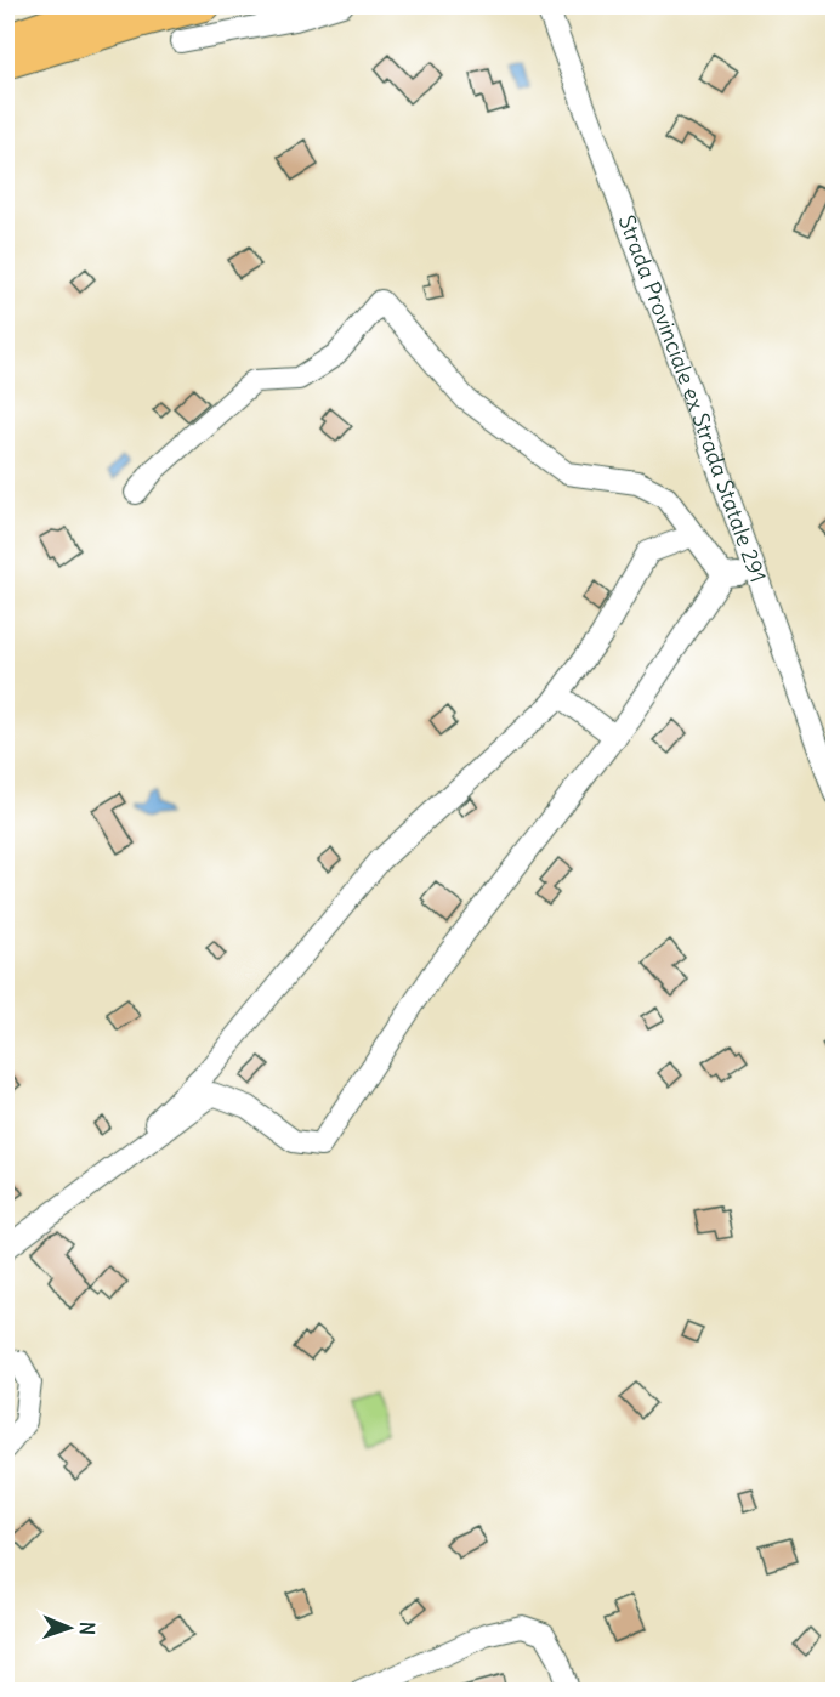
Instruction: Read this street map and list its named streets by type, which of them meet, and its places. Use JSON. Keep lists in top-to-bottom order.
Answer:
{
  "streets": {
    "street": ["Strada Provinciale ex Strada Statale 291"]
  },
  "north": "right"
}
